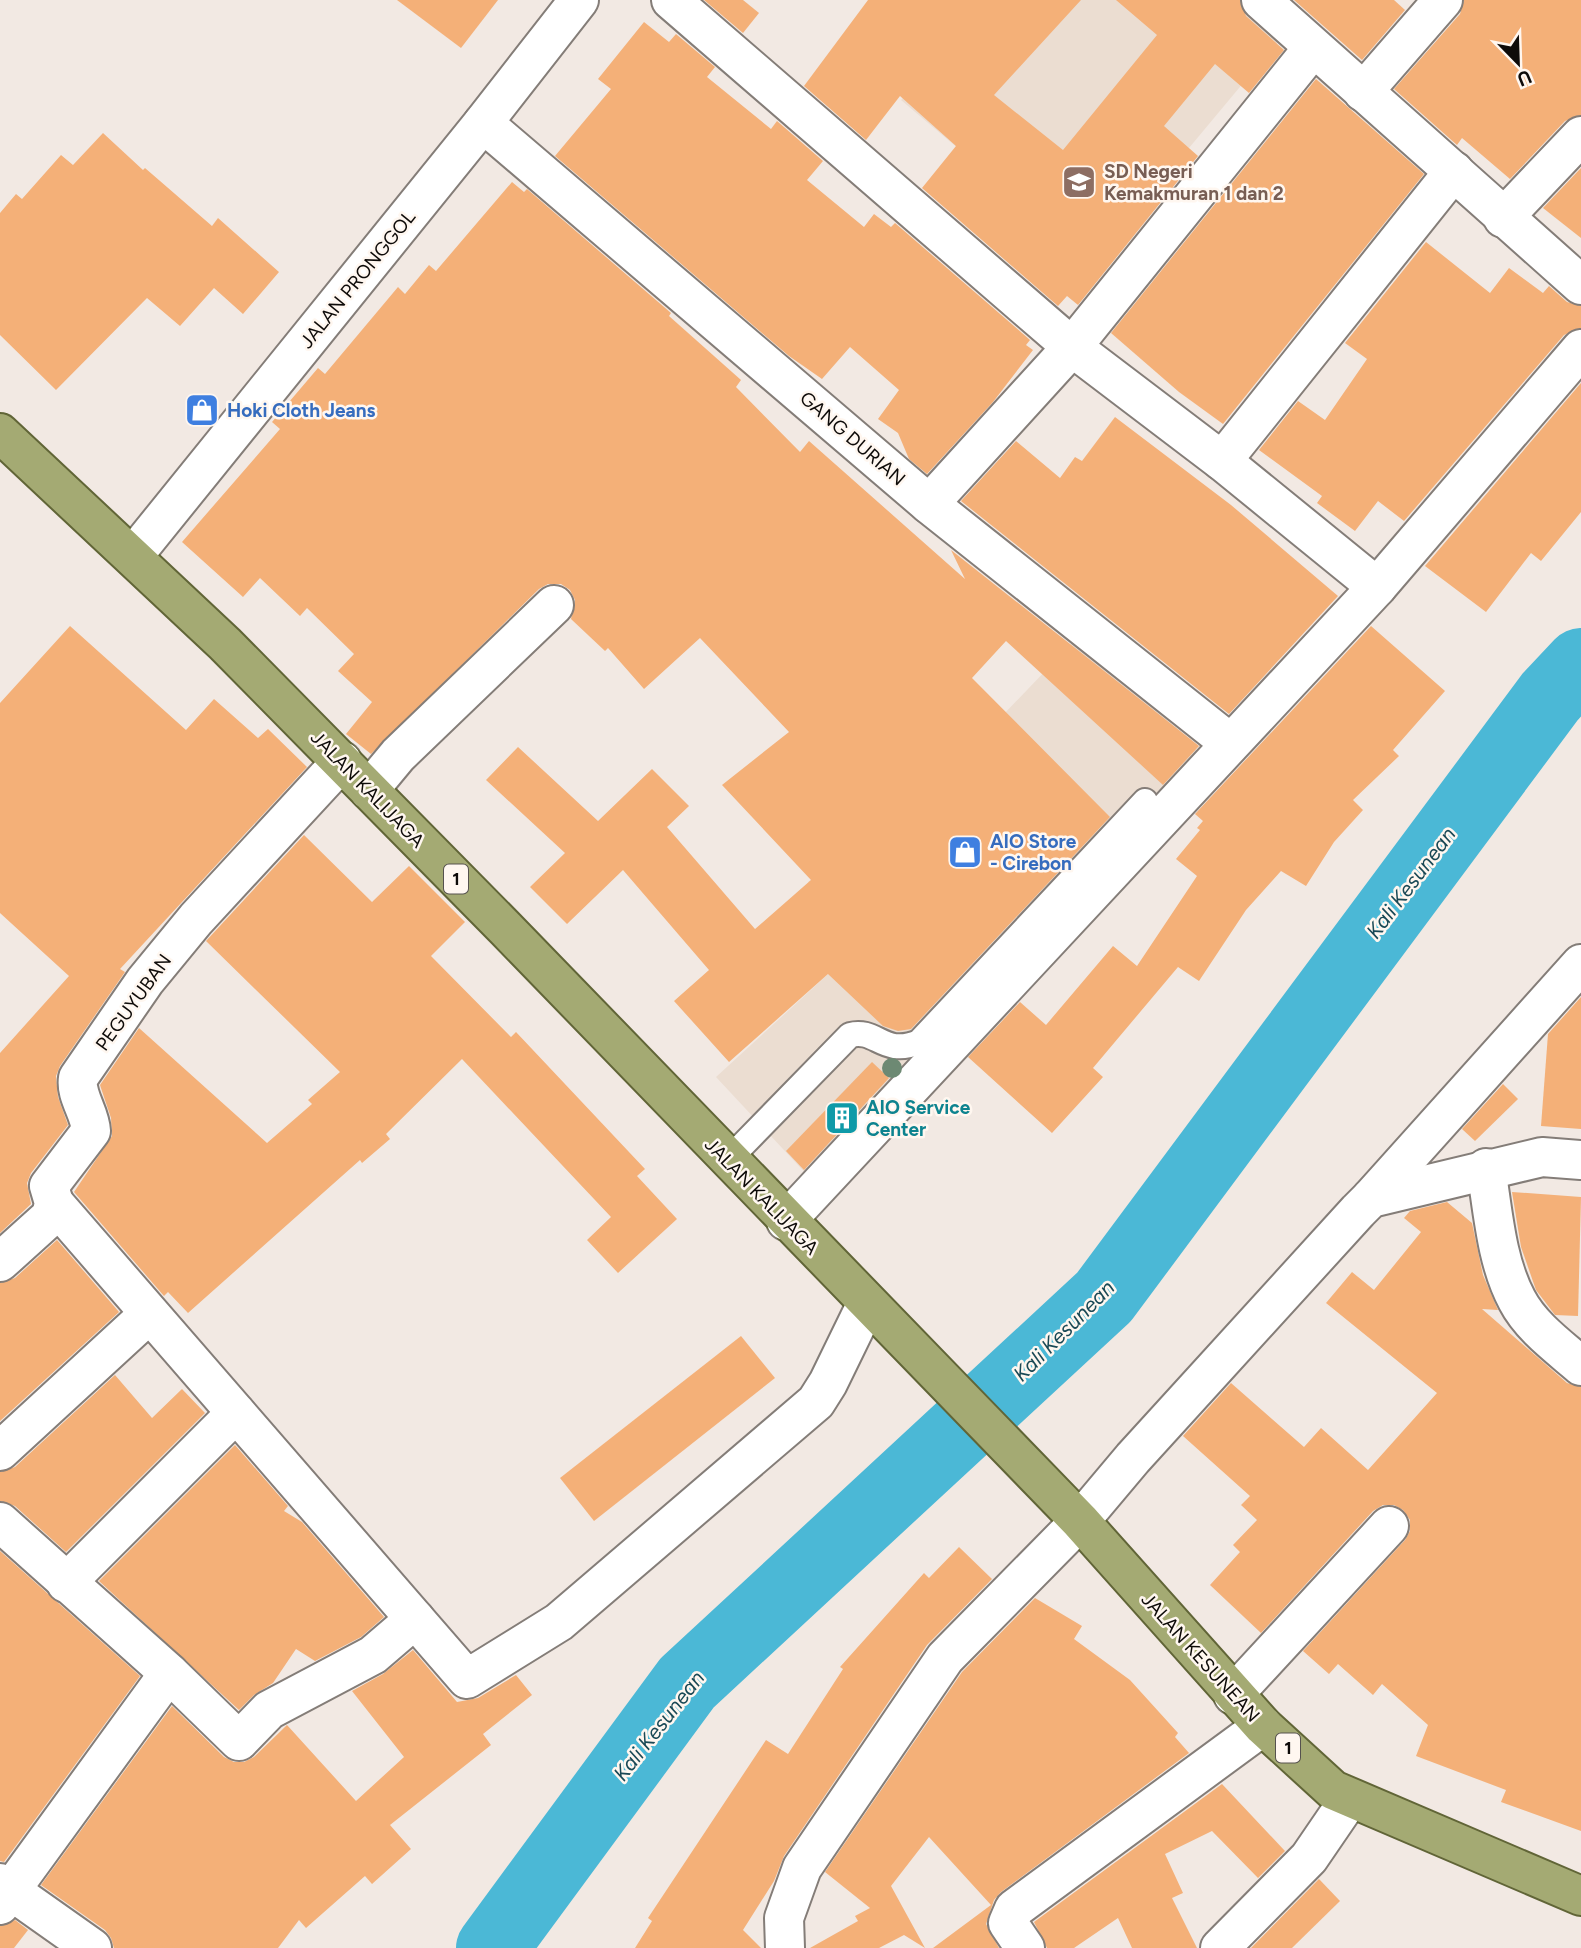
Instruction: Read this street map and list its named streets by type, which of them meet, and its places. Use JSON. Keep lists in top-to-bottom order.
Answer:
{
  "streets": {
    "highway": ["JALAN KALIJAGA", "1", "JALAN KESUNEAN"],
    "street": ["JALAN PRONGGOL", "GANG DURIAN", "PEGUYUBAN"]
  },
  "crossings": [
    ["JALAN PRONGGOL", "GANG DURIAN"],
    ["JALAN PRONGGOL", "JALAN KALIJAGA"],
    ["JALAN KALIJAGA", "PEGUYUBAN"],
    ["JALAN KALIJAGA", "JALAN KESUNEAN"]
  ],
  "water": ["Kali Kesunean"],
  "places": {
    "school or university": ["SD Negeri Kemakmuran 1 dan 2"],
    "shop": ["Hoki Cloth Jeans", "AIO Store - Cirebon"],
    "building": ["AIO Service Center"]
  },
  "north": "bottom right"
}
